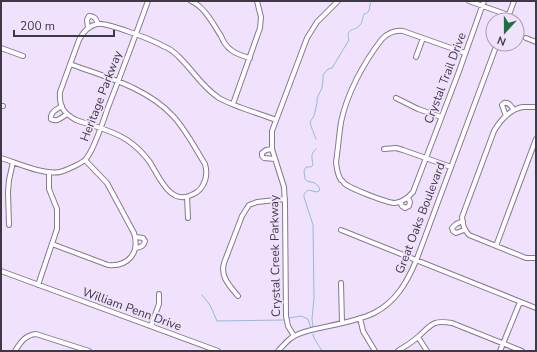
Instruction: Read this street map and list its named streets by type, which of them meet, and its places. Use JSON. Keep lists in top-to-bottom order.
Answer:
{
  "streets": {
    "street": [
      "Crystal Trail Drive",
      "Heritage Parkway",
      "Great Oaks Boulevard",
      "Crystal Creek Parkway",
      "William Penn Drive"
    ]
  },
  "crossings": [
    ["Great Oaks Boulevard", "Crystal Creek Parkway"]
  ],
  "scale_bar": "200 m",
  "north": "bottom"
}
